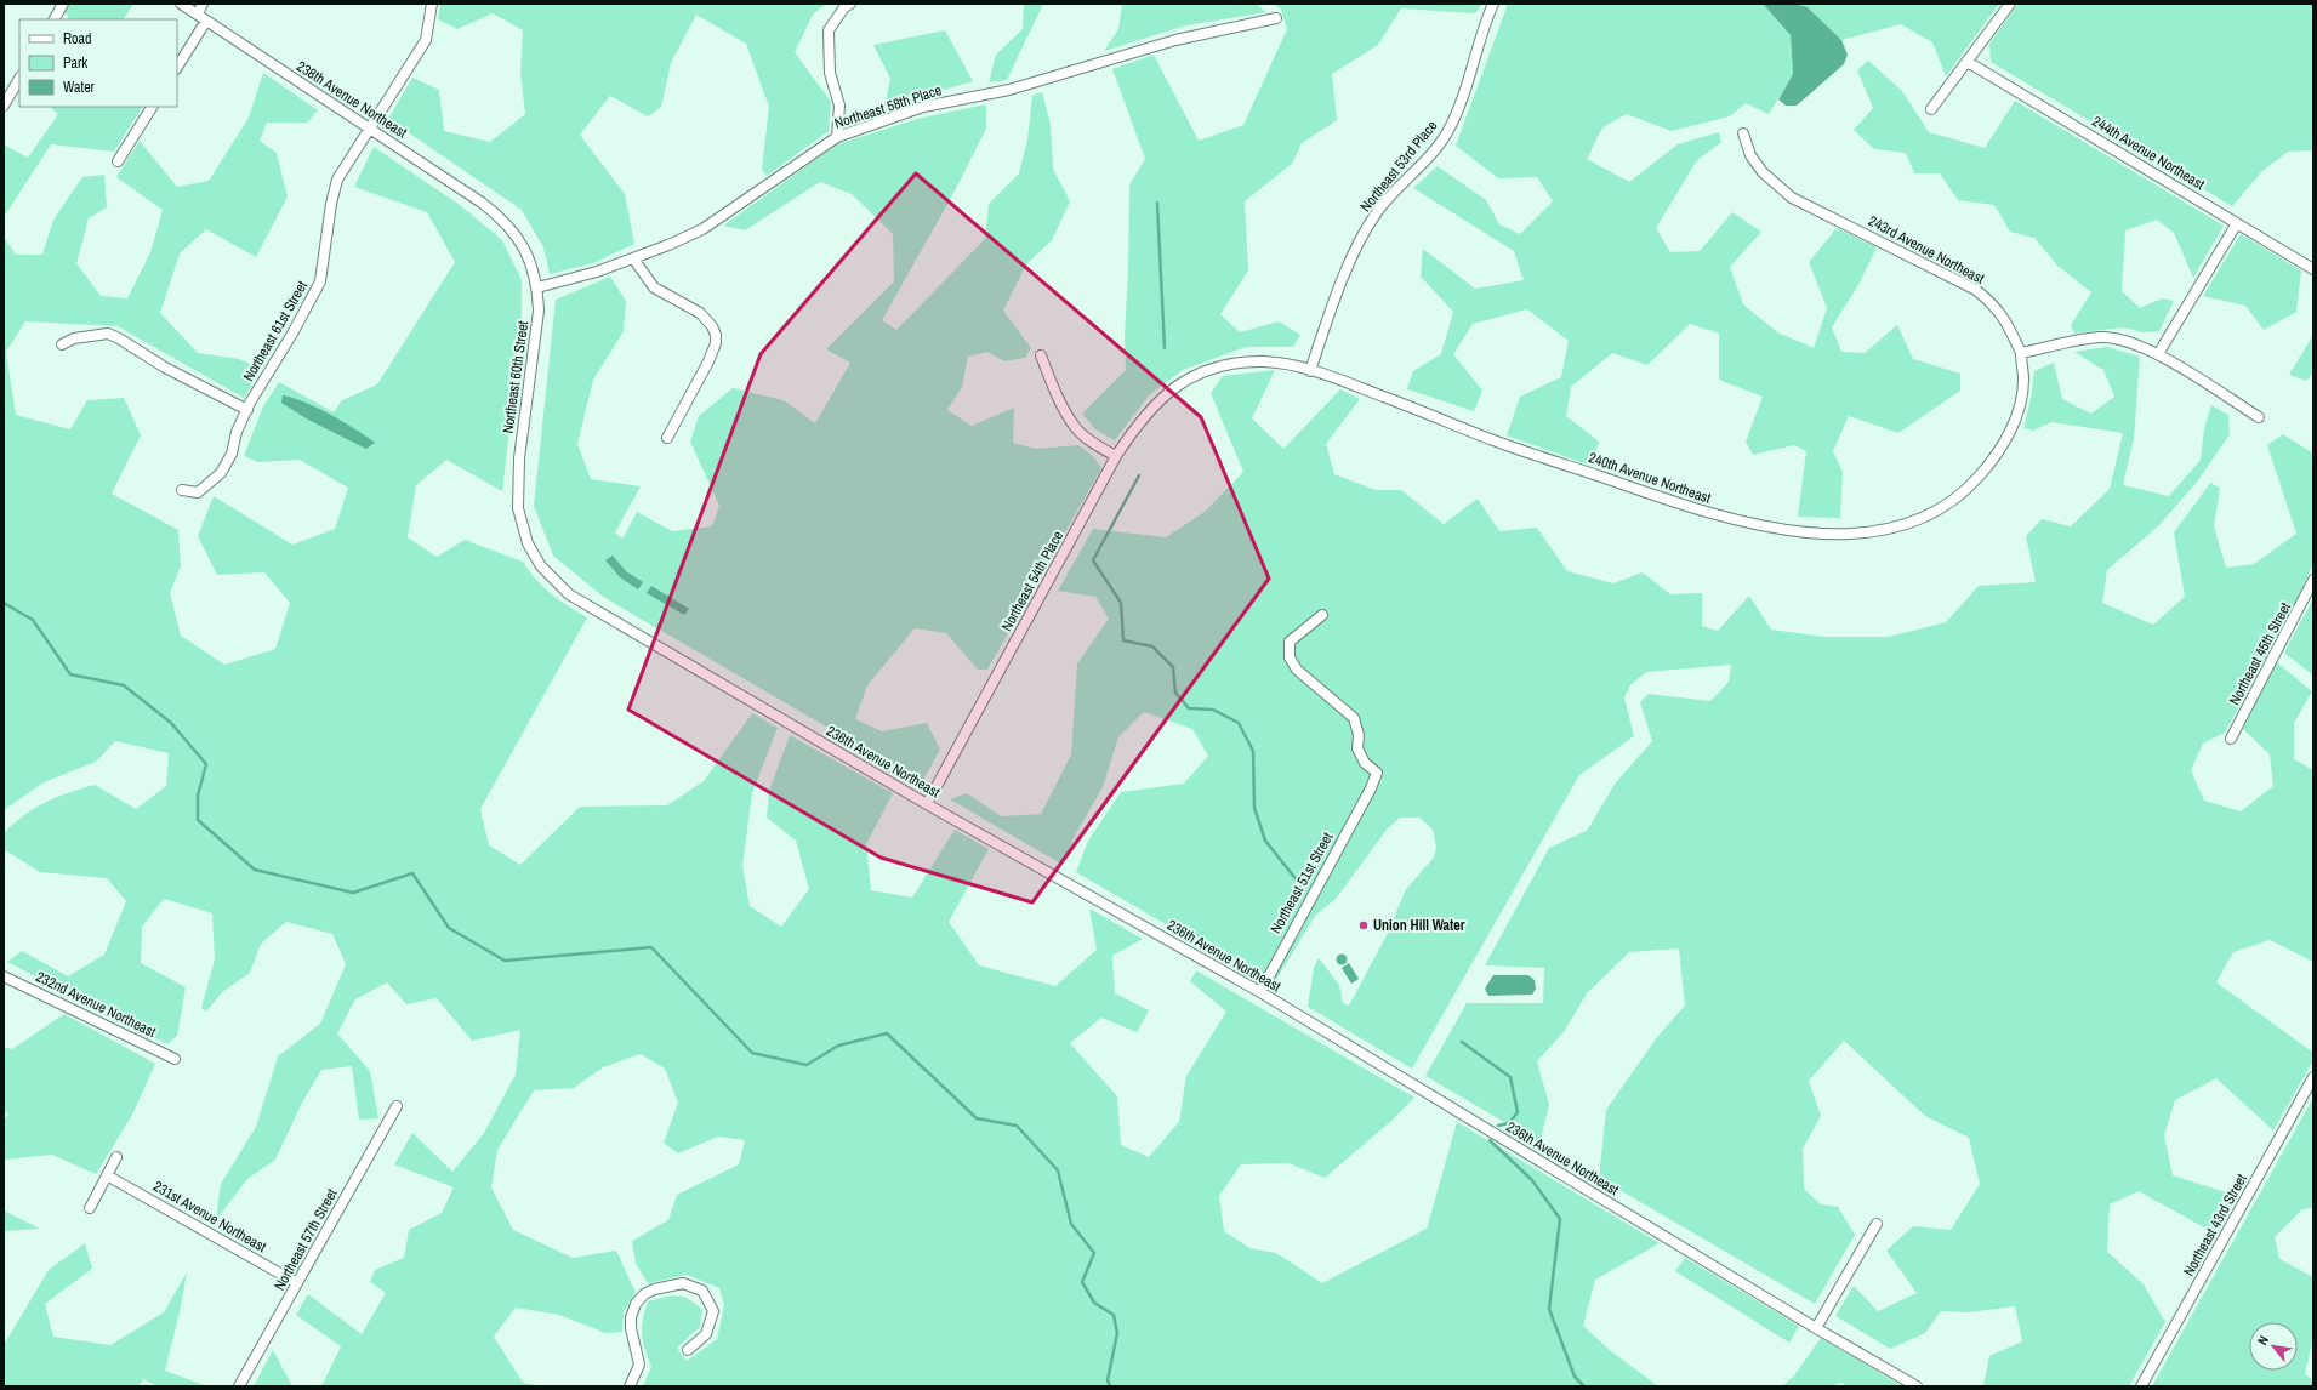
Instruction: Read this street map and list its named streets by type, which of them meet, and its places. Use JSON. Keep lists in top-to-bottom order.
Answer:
{
  "streets": {
    "street": [
      "238th Avenue Northeast",
      "Northeast 58th Place",
      "244th Avenue Northeast",
      "Northeast 53rd Place",
      "243rd Avenue Northeast",
      "Northeast 61st Street",
      "Northeast 60th Street",
      "240th Avenue Northeast",
      "Northeast 54th Place",
      "Northeast 45th Street",
      "236th Avenue Northeast",
      "Northeast 51st Street",
      "232nd Avenue Northeast",
      "231st Avenue Northeast",
      "Northeast 43rd Street",
      "Northeast 57th Street"
    ]
  },
  "crossings": [
    ["238th Avenue Northeast", "Northeast 61st Street"],
    ["238th Avenue Northeast", "Northeast 60th Street"],
    ["Northeast 58th Place", "Northeast 60th Street"],
    ["Northeast 53rd Place", "240th Avenue Northeast"],
    ["243rd Avenue Northeast", "240th Avenue Northeast"],
    ["Northeast 60th Street", "236th Avenue Northeast"],
    ["240th Avenue Northeast", "Northeast 54th Place"],
    ["Northeast 54th Place", "236th Avenue Northeast"],
    ["236th Avenue Northeast", "Northeast 51st Street"],
    ["231st Avenue Northeast", "Northeast 57th Street"]
  ],
  "places": ["Union Hill Water"],
  "legend": ["Road", "Park", "Water"],
  "north": "top left"
}
